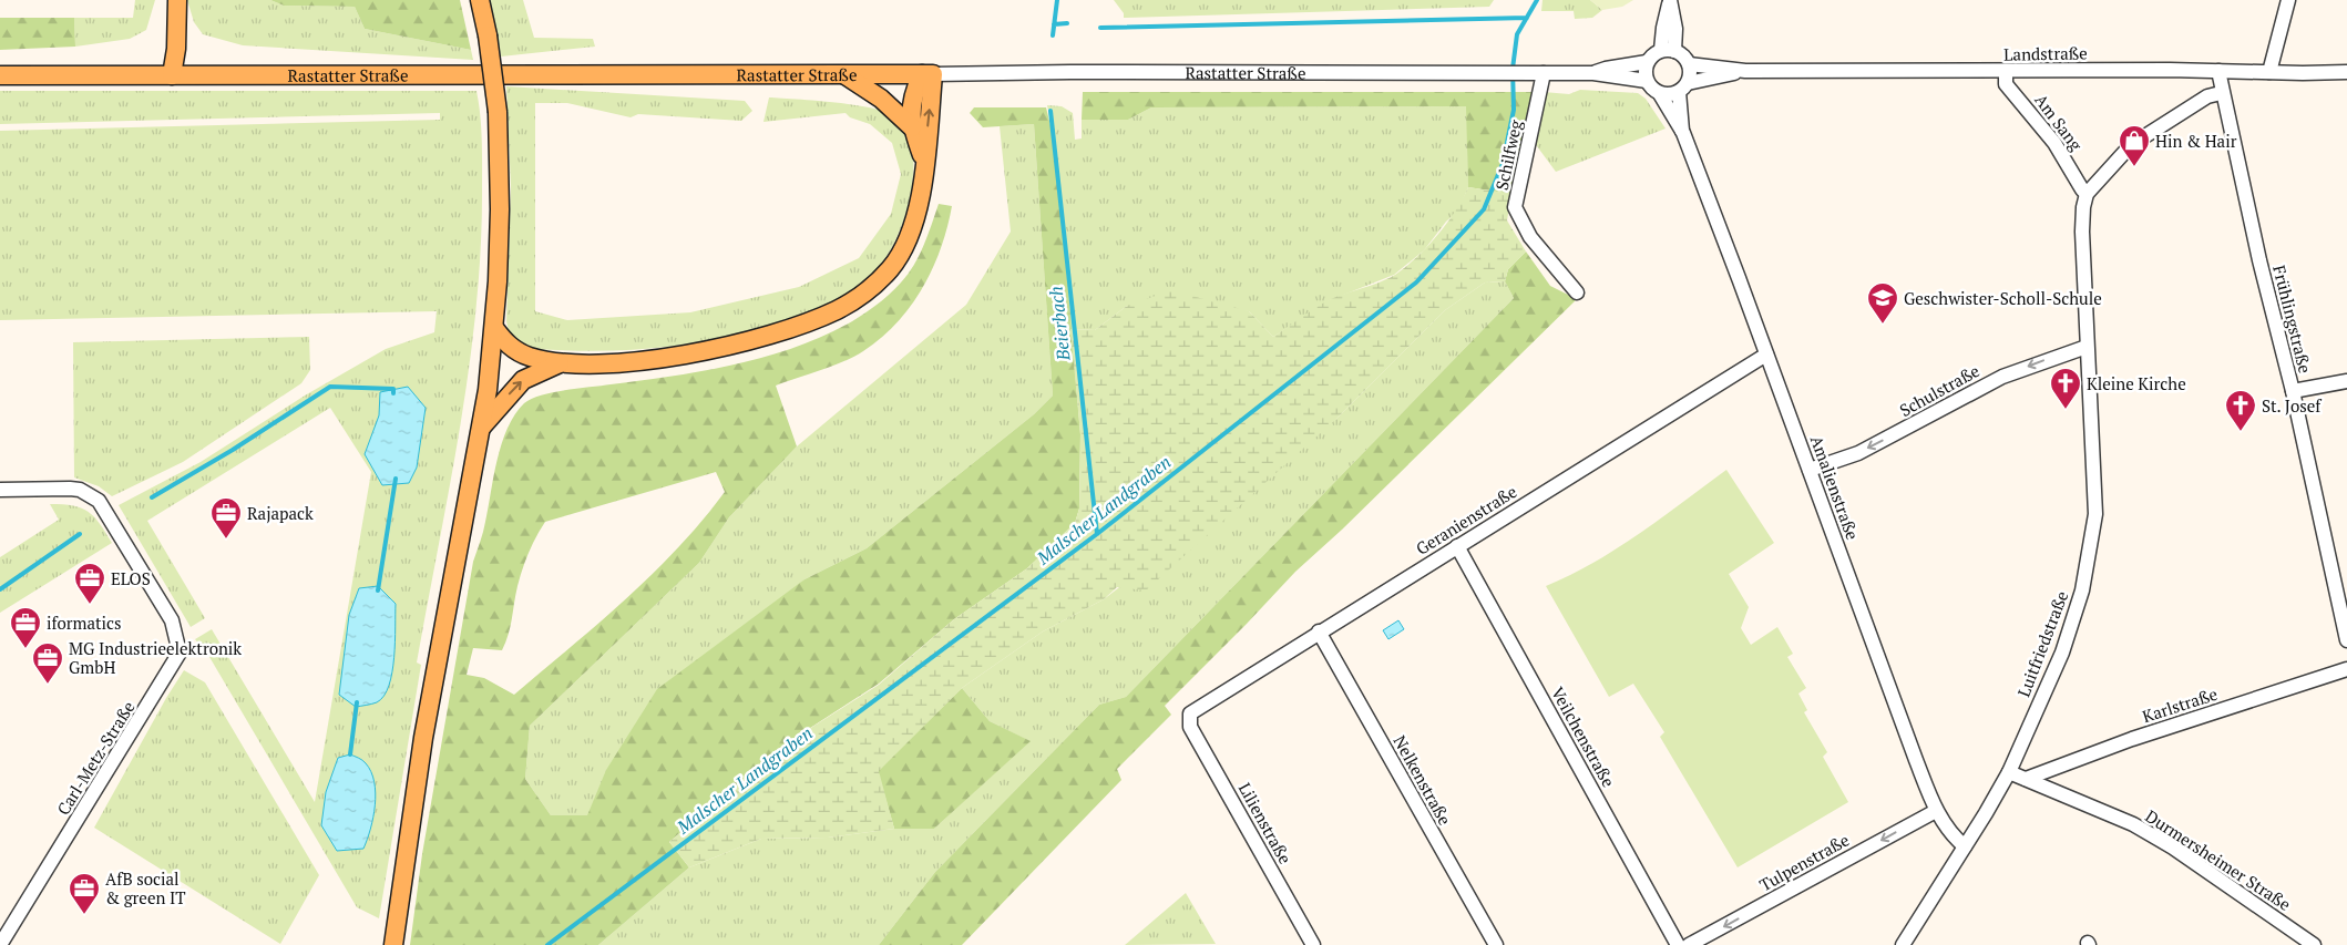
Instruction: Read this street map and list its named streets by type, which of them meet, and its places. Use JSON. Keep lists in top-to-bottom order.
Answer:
{
  "streets": {
    "main road": ["Rastatter Straße"],
    "street": [
      "Landstraße",
      "Am Sang",
      "Schilfweg",
      "Frühlingstraße",
      "Schulstraße",
      "Amalienstraße",
      "Geranienstraße",
      "Luitfriedstraße",
      "Karlstraße",
      "Veilchenstraße",
      "Carl-Metz-Straße",
      "Nelkenstraße",
      "Lilienstraße",
      "Durmersheimer Straße",
      "Tulpenstraße"
    ]
  },
  "crossings": [
    ["Landstraße", "Rastatter Straße"],
    ["Landstraße", "Am Sang"],
    ["Landstraße", "Frühlingstraße"],
    ["Landstraße", "Amalienstraße"],
    ["Rastatter Straße", "Schilfweg"],
    ["Rastatter Straße", "Amalienstraße"],
    ["Am Sang", "Luitfriedstraße"],
    ["Schulstraße", "Amalienstraße"],
    ["Schulstraße", "Luitfriedstraße"],
    ["Amalienstraße", "Geranienstraße"],
    ["Amalienstraße", "Luitfriedstraße"],
    ["Amalienstraße", "Tulpenstraße"],
    ["Geranienstraße", "Veilchenstraße"],
    ["Geranienstraße", "Nelkenstraße"],
    ["Geranienstraße", "Lilienstraße"],
    ["Luitfriedstraße", "Durmersheimer Straße"],
    ["Karlstraße", "Durmersheimer Straße"]
  ],
  "one_way": ["Schulstraße", "Tulpenstraße"],
  "water": ["Beierbach", "Malscher Landgraben"],
  "places": {
    "shop": ["Hin & Hair"],
    "school or university": ["Geschwister-Scholl-Schule"],
    "church": ["Kleine Kirche", "St. Josef"],
    "office": [
      "Rajapack",
      "ELOS",
      "iformatics",
      "MG Industrieelektronik GmbH",
      "AfB social & green IT"
    ]
  }
}
